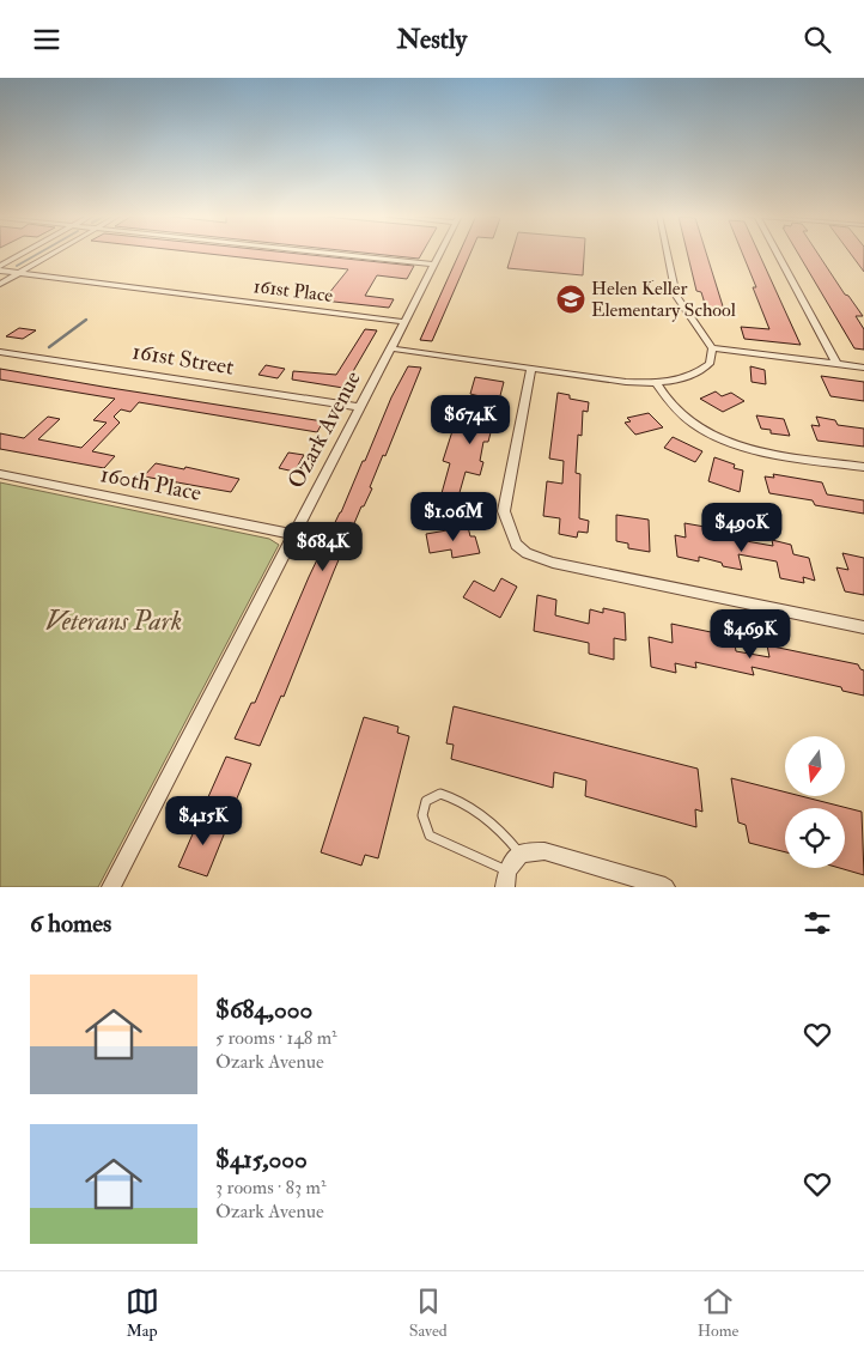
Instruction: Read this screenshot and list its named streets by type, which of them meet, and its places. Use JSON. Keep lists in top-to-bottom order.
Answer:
{
  "streets": {
    "street": [
      "161st Place",
      "161st Street",
      "Ozark Avenue",
      "160th Place"
    ]
  },
  "crossings": [
    ["161st Place", "Ozark Avenue"],
    ["161st Street", "Ozark Avenue"],
    ["Ozark Avenue", "160th Place"]
  ],
  "parks": ["Veterans Park"],
  "places": {
    "school or university": ["Helen Keller Elementary School"]
  },
  "north": "bottom",
  "page": {
    "header": "Nestly",
    "price": [
      "$674K",
      "$1.06M",
      "$490K",
      "$684K",
      "$469K",
      "$415K"
    ],
    "heading": "6 homes",
    "list": [
      {
        "name": "$684,000",
        "note": "5 rooms · 148 m² · Ozark Avenue"
      },
      {
        "name": "$415,000",
        "note": "3 rooms · 83 m² · Ozark Avenue"
      }
    ],
    "tabs": ["Map", "Saved", "Home"]
  }
}
